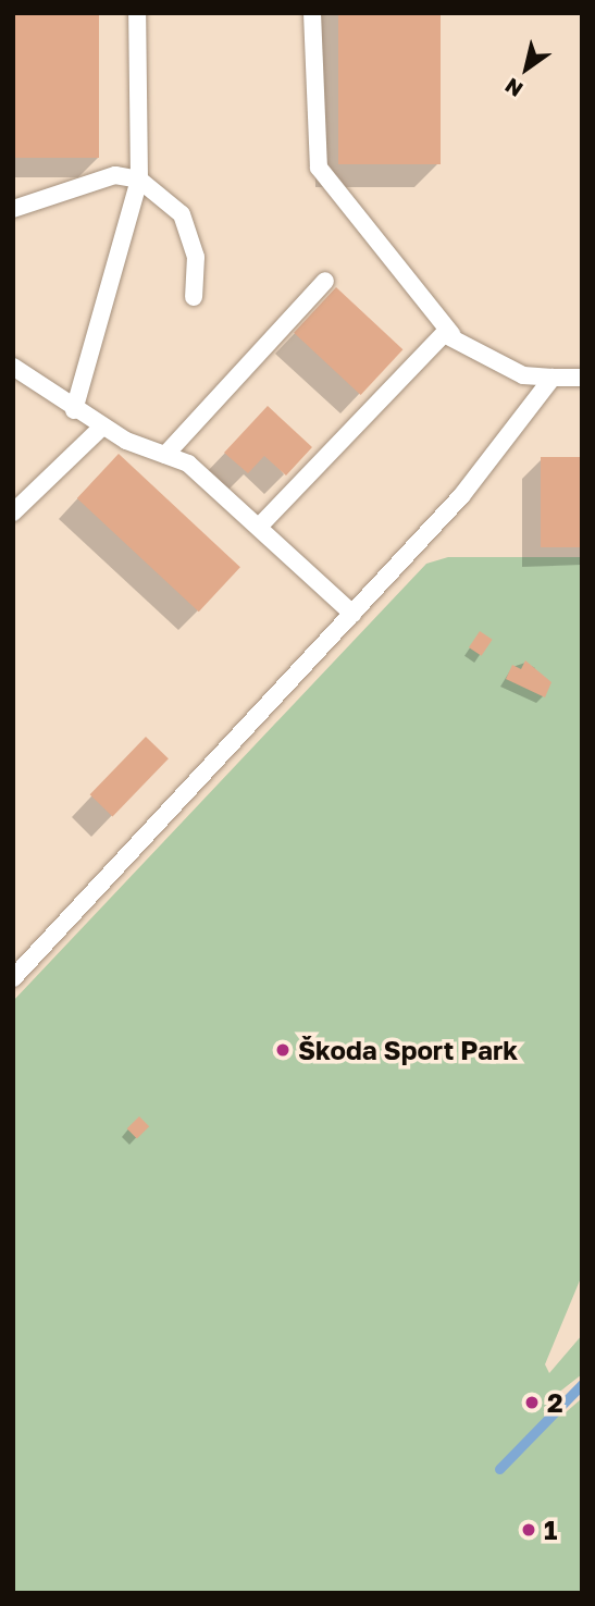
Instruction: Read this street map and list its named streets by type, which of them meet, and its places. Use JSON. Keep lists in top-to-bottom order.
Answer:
{
  "places": ["Škoda Sport Park", "2", "1"],
  "north": "bottom left"
}
